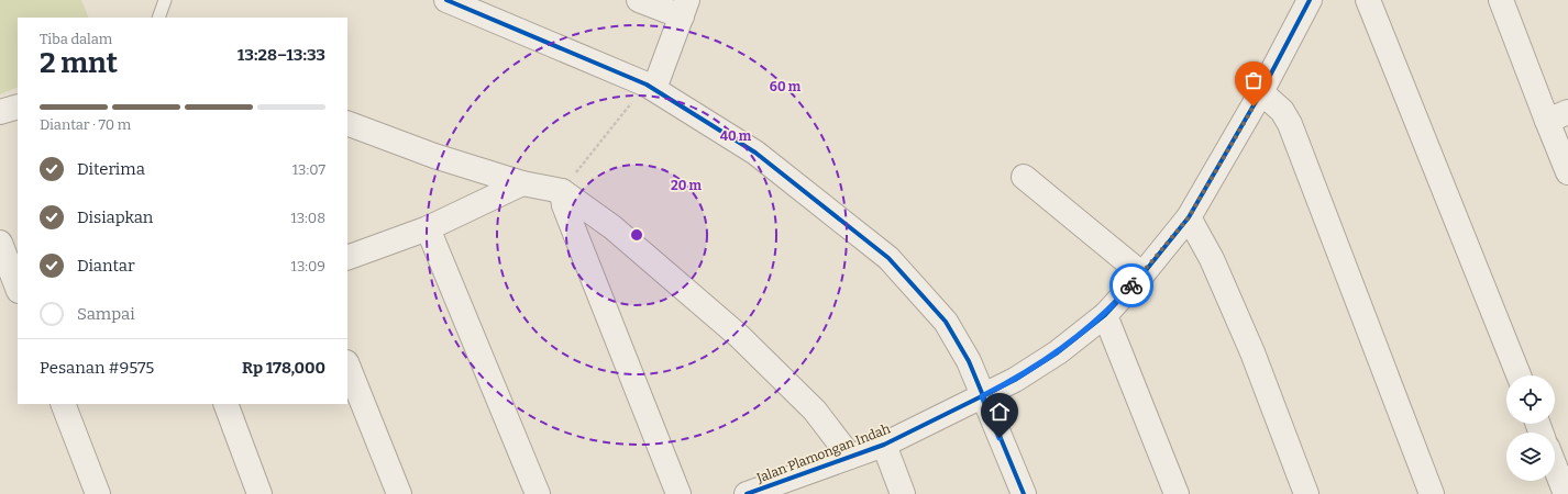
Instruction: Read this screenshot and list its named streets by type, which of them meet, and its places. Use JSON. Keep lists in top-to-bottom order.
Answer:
{
  "streets": {
    "street": ["Jalan Plamongan Indah"]
  },
  "page": {
    "heading": ["2 mnt", "Tiba dalam", "13:28–13:33"],
    "panel": ["Pesanan #9575", "Rp 178,000"],
    "bar": "Diantar · 70 m",
    "list": [
      ["Diterima", "13:07"],
      ["Disiapkan", "13:08"],
      ["Diantar", "13:09"],
      "Sampai"
    ]
  },
  "rings": ["60 m", "40 m", "20 m"]
}
